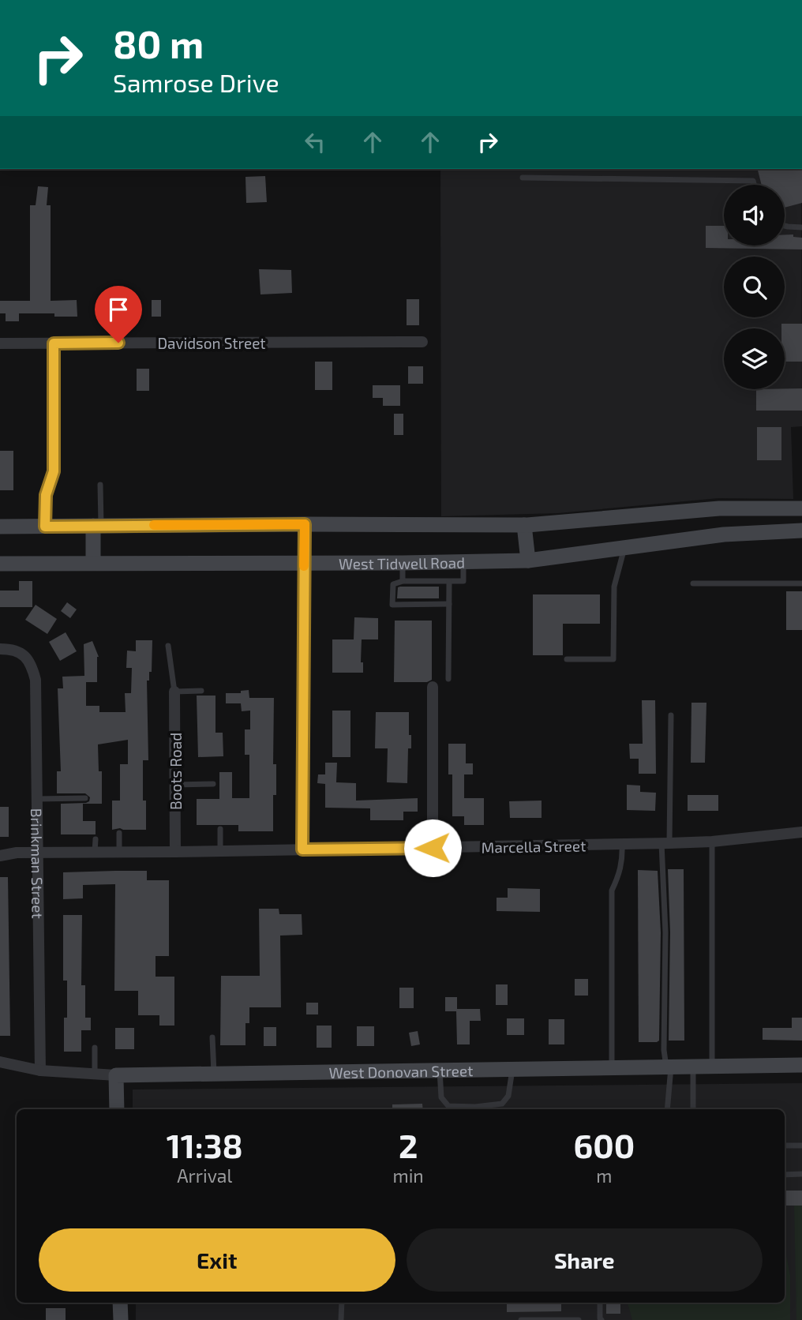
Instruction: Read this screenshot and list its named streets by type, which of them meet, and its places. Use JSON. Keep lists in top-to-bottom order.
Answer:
{
  "streets": {
    "main road": ["West Tidwell Road", "West Donovan Street"],
    "street": [
      "Davidson Street",
      "Boots Road",
      "Marcella Street",
      "Brinkman Street"
    ]
  },
  "crossings": [
    ["Boots Road", "Marcella Street"],
    ["Marcella Street", "Brinkman Street"],
    ["Brinkman Street", "West Donovan Street"]
  ],
  "page": {
    "turn": ["80 m", "Samrose Drive"],
    "eta": [
      "11:38",
      "Arrival",
      "2",
      "min",
      "600",
      "m"
    ],
    "buttons": ["Exit", "Share"]
  }
}
